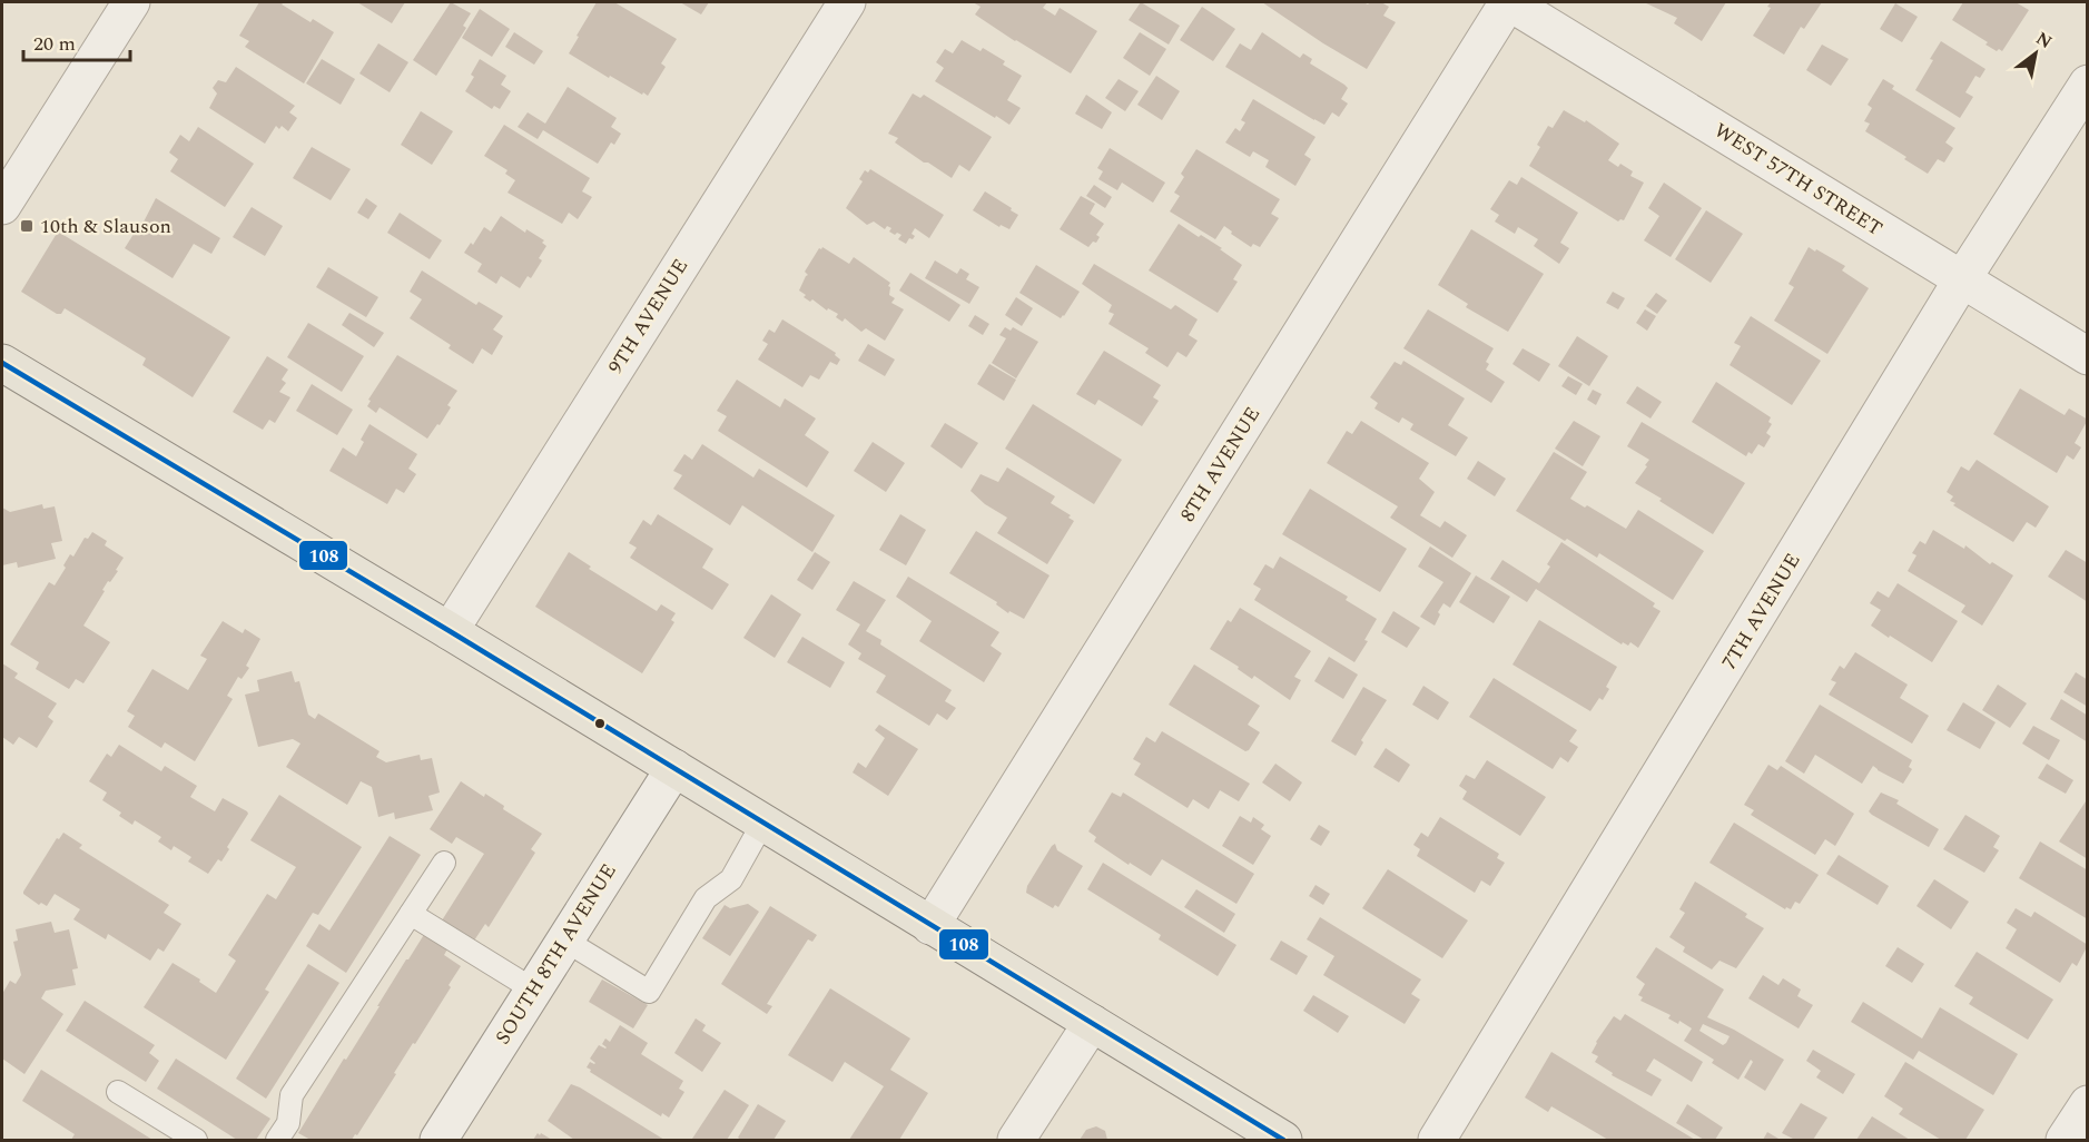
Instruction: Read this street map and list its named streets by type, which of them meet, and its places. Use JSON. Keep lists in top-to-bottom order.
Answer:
{
  "streets": {
    "street": [
      "WEST 57TH STREET",
      "9TH AVENUE",
      "8TH AVENUE",
      "7TH AVENUE",
      "SOUTH 8TH AVENUE"
    ]
  },
  "crossings": [
    ["WEST 57TH STREET", "8TH AVENUE"],
    ["WEST 57TH STREET", "7TH AVENUE"]
  ],
  "places": {
    "transit": ["10th & Slauson"]
  },
  "lines": ["transit line 108"],
  "scale_bar": "20 m",
  "north": "top right"
}
